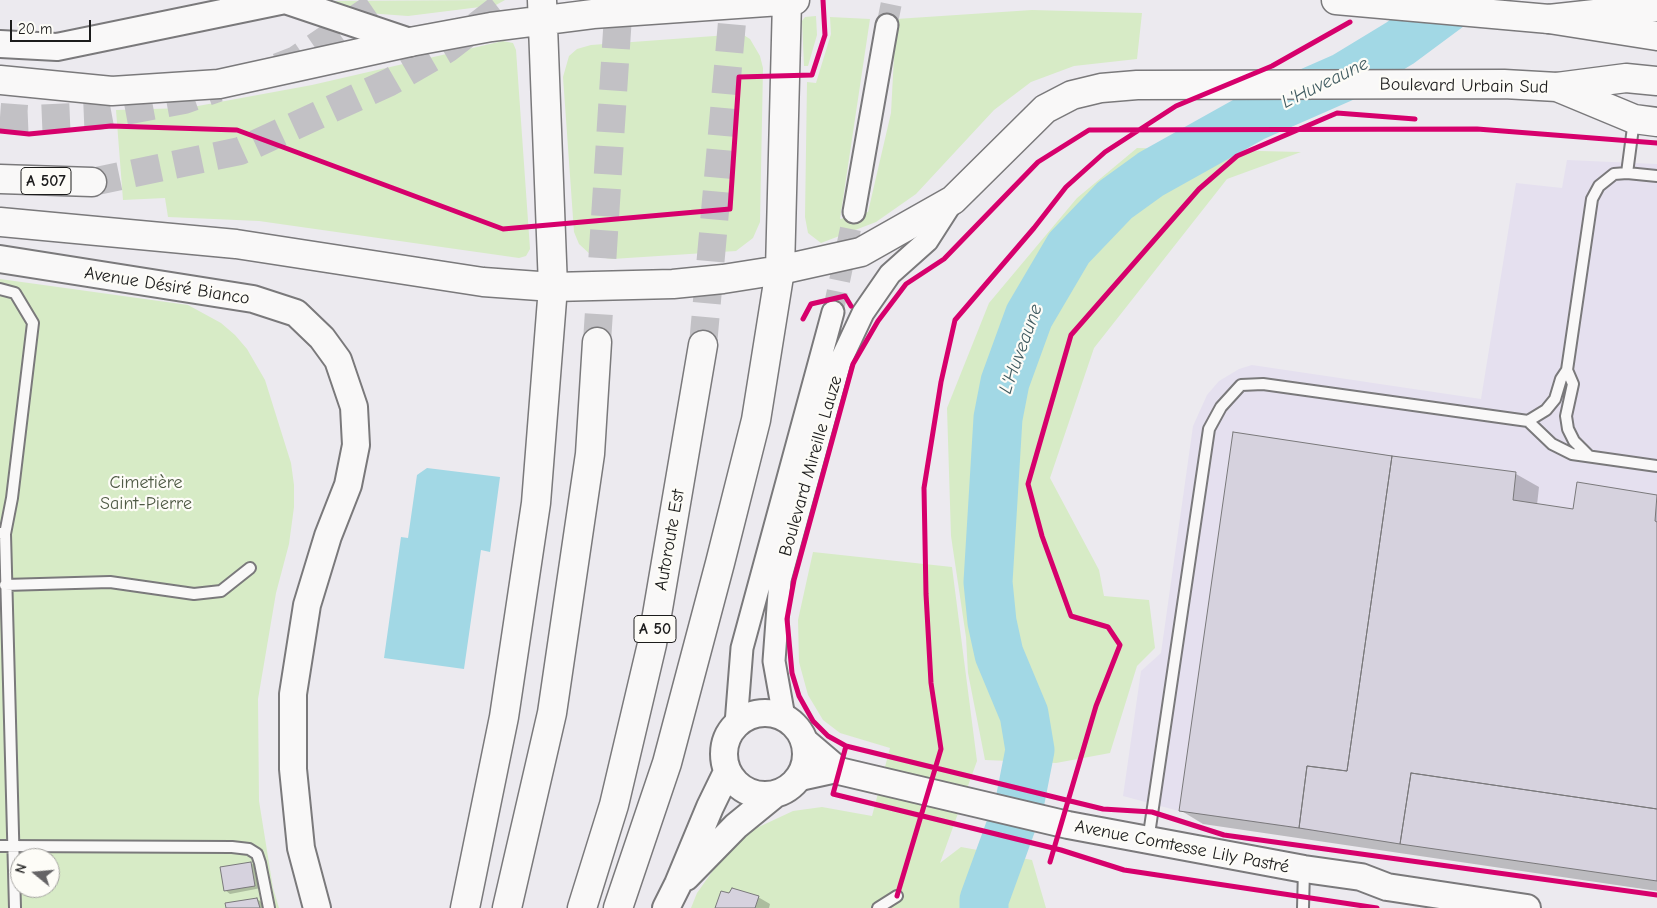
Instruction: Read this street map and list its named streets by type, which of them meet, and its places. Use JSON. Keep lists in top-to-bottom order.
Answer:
{
  "streets": {
    "main road": [
      "Boulevard Urbain Sud",
      "A 507",
      "Autoroute Est",
      "A 50"
    ],
    "street": ["Avenue Désiré Bianco", "Boulevard Mireille Lauze", "Avenue Comtesse Lily Pastré"]
  },
  "crossings": [
    ["Boulevard Urbain Sud", "Boulevard Mireille Lauze"],
    ["Boulevard Mireille Lauze", "Avenue Comtesse Lily Pastré"]
  ],
  "water": ["L'Huveaune"],
  "parks": ["Cimetière Saint-Pierre"],
  "scale_bar": "20 m",
  "north": "left"
}
